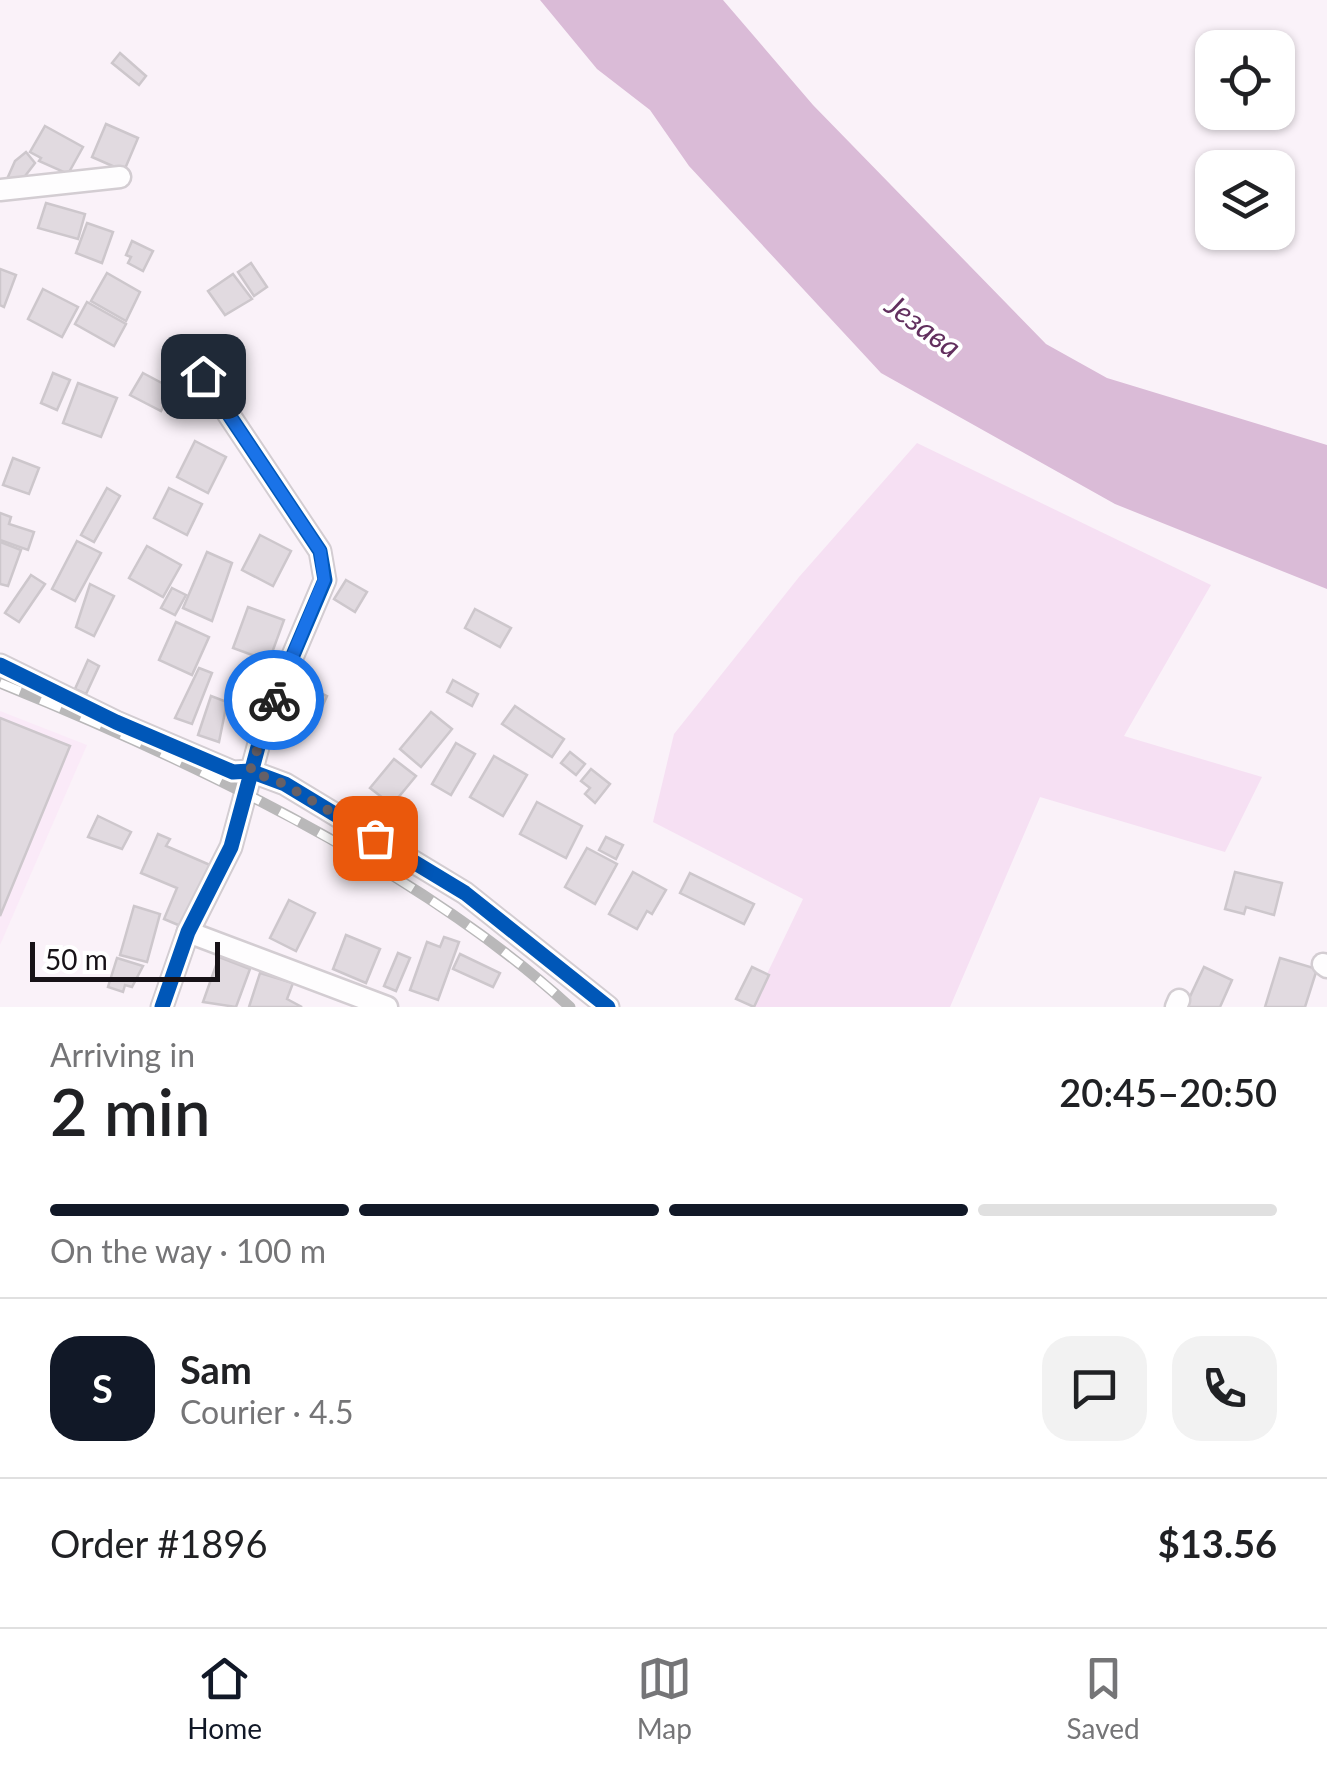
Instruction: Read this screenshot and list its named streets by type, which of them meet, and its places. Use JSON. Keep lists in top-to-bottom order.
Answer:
{
  "water": ["Језава"],
  "scale_bar": "50 m",
  "page": {
    "scale": "50 m",
    "heading": ["2 min", "Arriving in", "20:45–20:50"],
    "panel": [
      "Sam",
      "Courier · 4.5",
      "Order #1896",
      "$13.56"
    ],
    "bar": "On the way · 100 m",
    "round": "S",
    "tabs": ["Home", "Map", "Saved"]
  }
}
